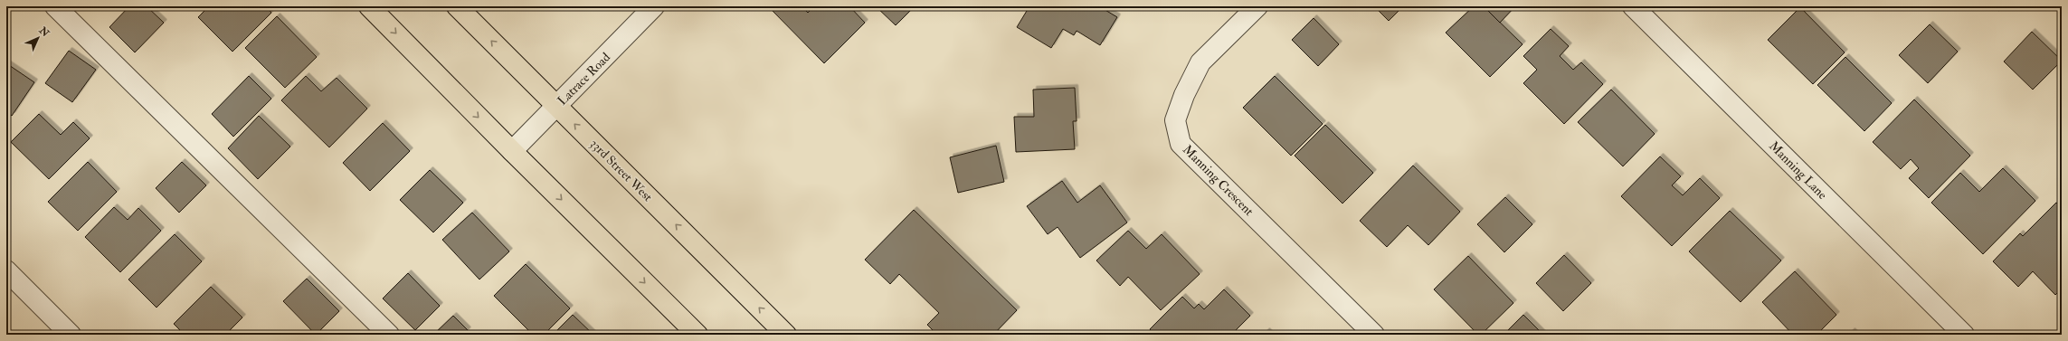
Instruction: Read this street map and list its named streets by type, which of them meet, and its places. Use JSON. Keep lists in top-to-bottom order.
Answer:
{
  "streets": {
    "main road": ["33rd Street West"],
    "street": ["Latrace Road", "Manning Lane", "Manning Crescent"]
  },
  "crossings": [
    ["Latrace Road", "33rd Street West"]
  ],
  "north": "top right"
}
